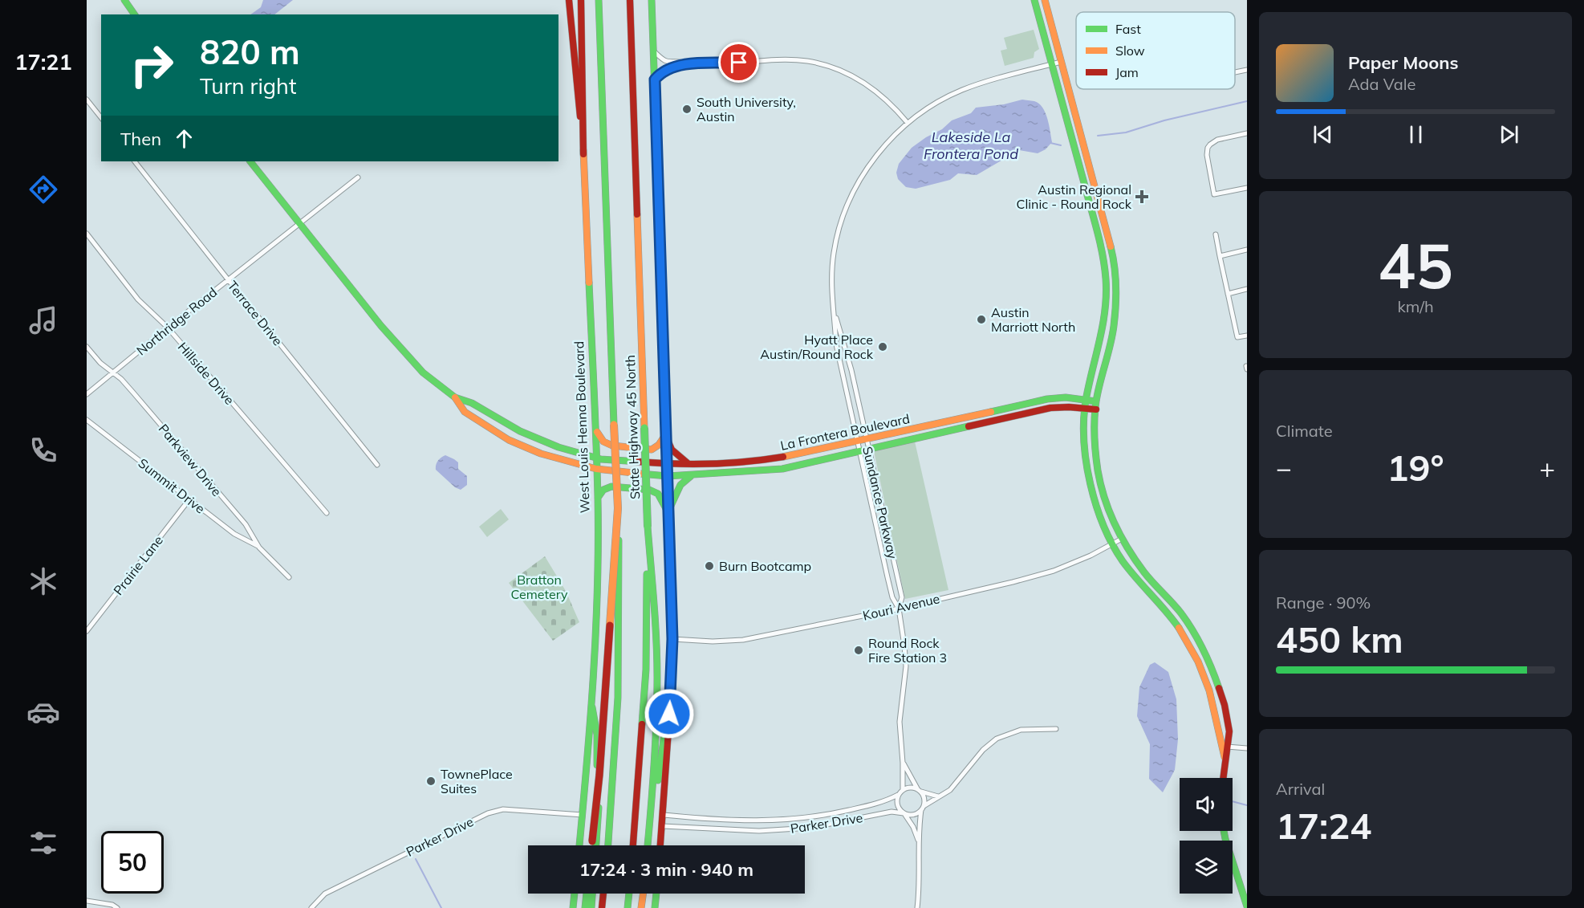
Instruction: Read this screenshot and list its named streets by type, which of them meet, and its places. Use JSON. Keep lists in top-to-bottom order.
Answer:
{
  "streets": {
    "main road": ["West Louis Henna Boulevard", "State Highway 45 North", "La Frontera Boulevard"],
    "street": [
      "Terrace Drive",
      "Northridge Road",
      "Hillside Drive",
      "Parkview Drive",
      "Summit Drive",
      "Sundance Parkway",
      "Prairie Lane",
      "Kouri Avenue",
      "Parker Drive"
    ]
  },
  "crossings": [
    ["Terrace Drive", "Northridge Road"],
    ["Northridge Road", "Hillside Drive"],
    ["Northridge Road", "Parkview Drive"],
    ["West Louis Henna Boulevard", "La Frontera Boulevard"],
    ["West Louis Henna Boulevard", "Parker Drive"],
    ["La Frontera Boulevard", "Sundance Parkway"],
    ["Parkview Drive", "Summit Drive"],
    ["Summit Drive", "Prairie Lane"],
    ["Sundance Parkway", "Kouri Avenue"],
    ["Sundance Parkway", "Parker Drive"]
  ],
  "water": ["Lakeside La Frontera Pond"],
  "parks": ["Bratton Cemetery"],
  "places": {
    "other": [
      "South University, Austin",
      "Austin Marriott North",
      "Hyatt Place Austin/Round Rock",
      "Burn Bootcamp",
      "Round Rock Fire Station 3",
      "TownePlace Suites"
    ],
    "health": ["Austin Regional Clinic - Round Rock"]
  },
  "legend": ["Fast", "Slow", "Jam"],
  "page": {
    "tabs": "17:21",
    "turn": ["820 m", "Turn right"],
    "song": ["Paper Moons", "Ada Vale"],
    "then": "Then",
    "tile": [
      ["45", "km/h"],
      "Climate",
      ["Range · 90%", "450 km"],
      ["Arrival", "17:24"]
    ],
    "heat": ["−", "19°", "+"],
    "limit": "50",
    "trip": "17:24 · 3 min · 940 m"
  }
}
